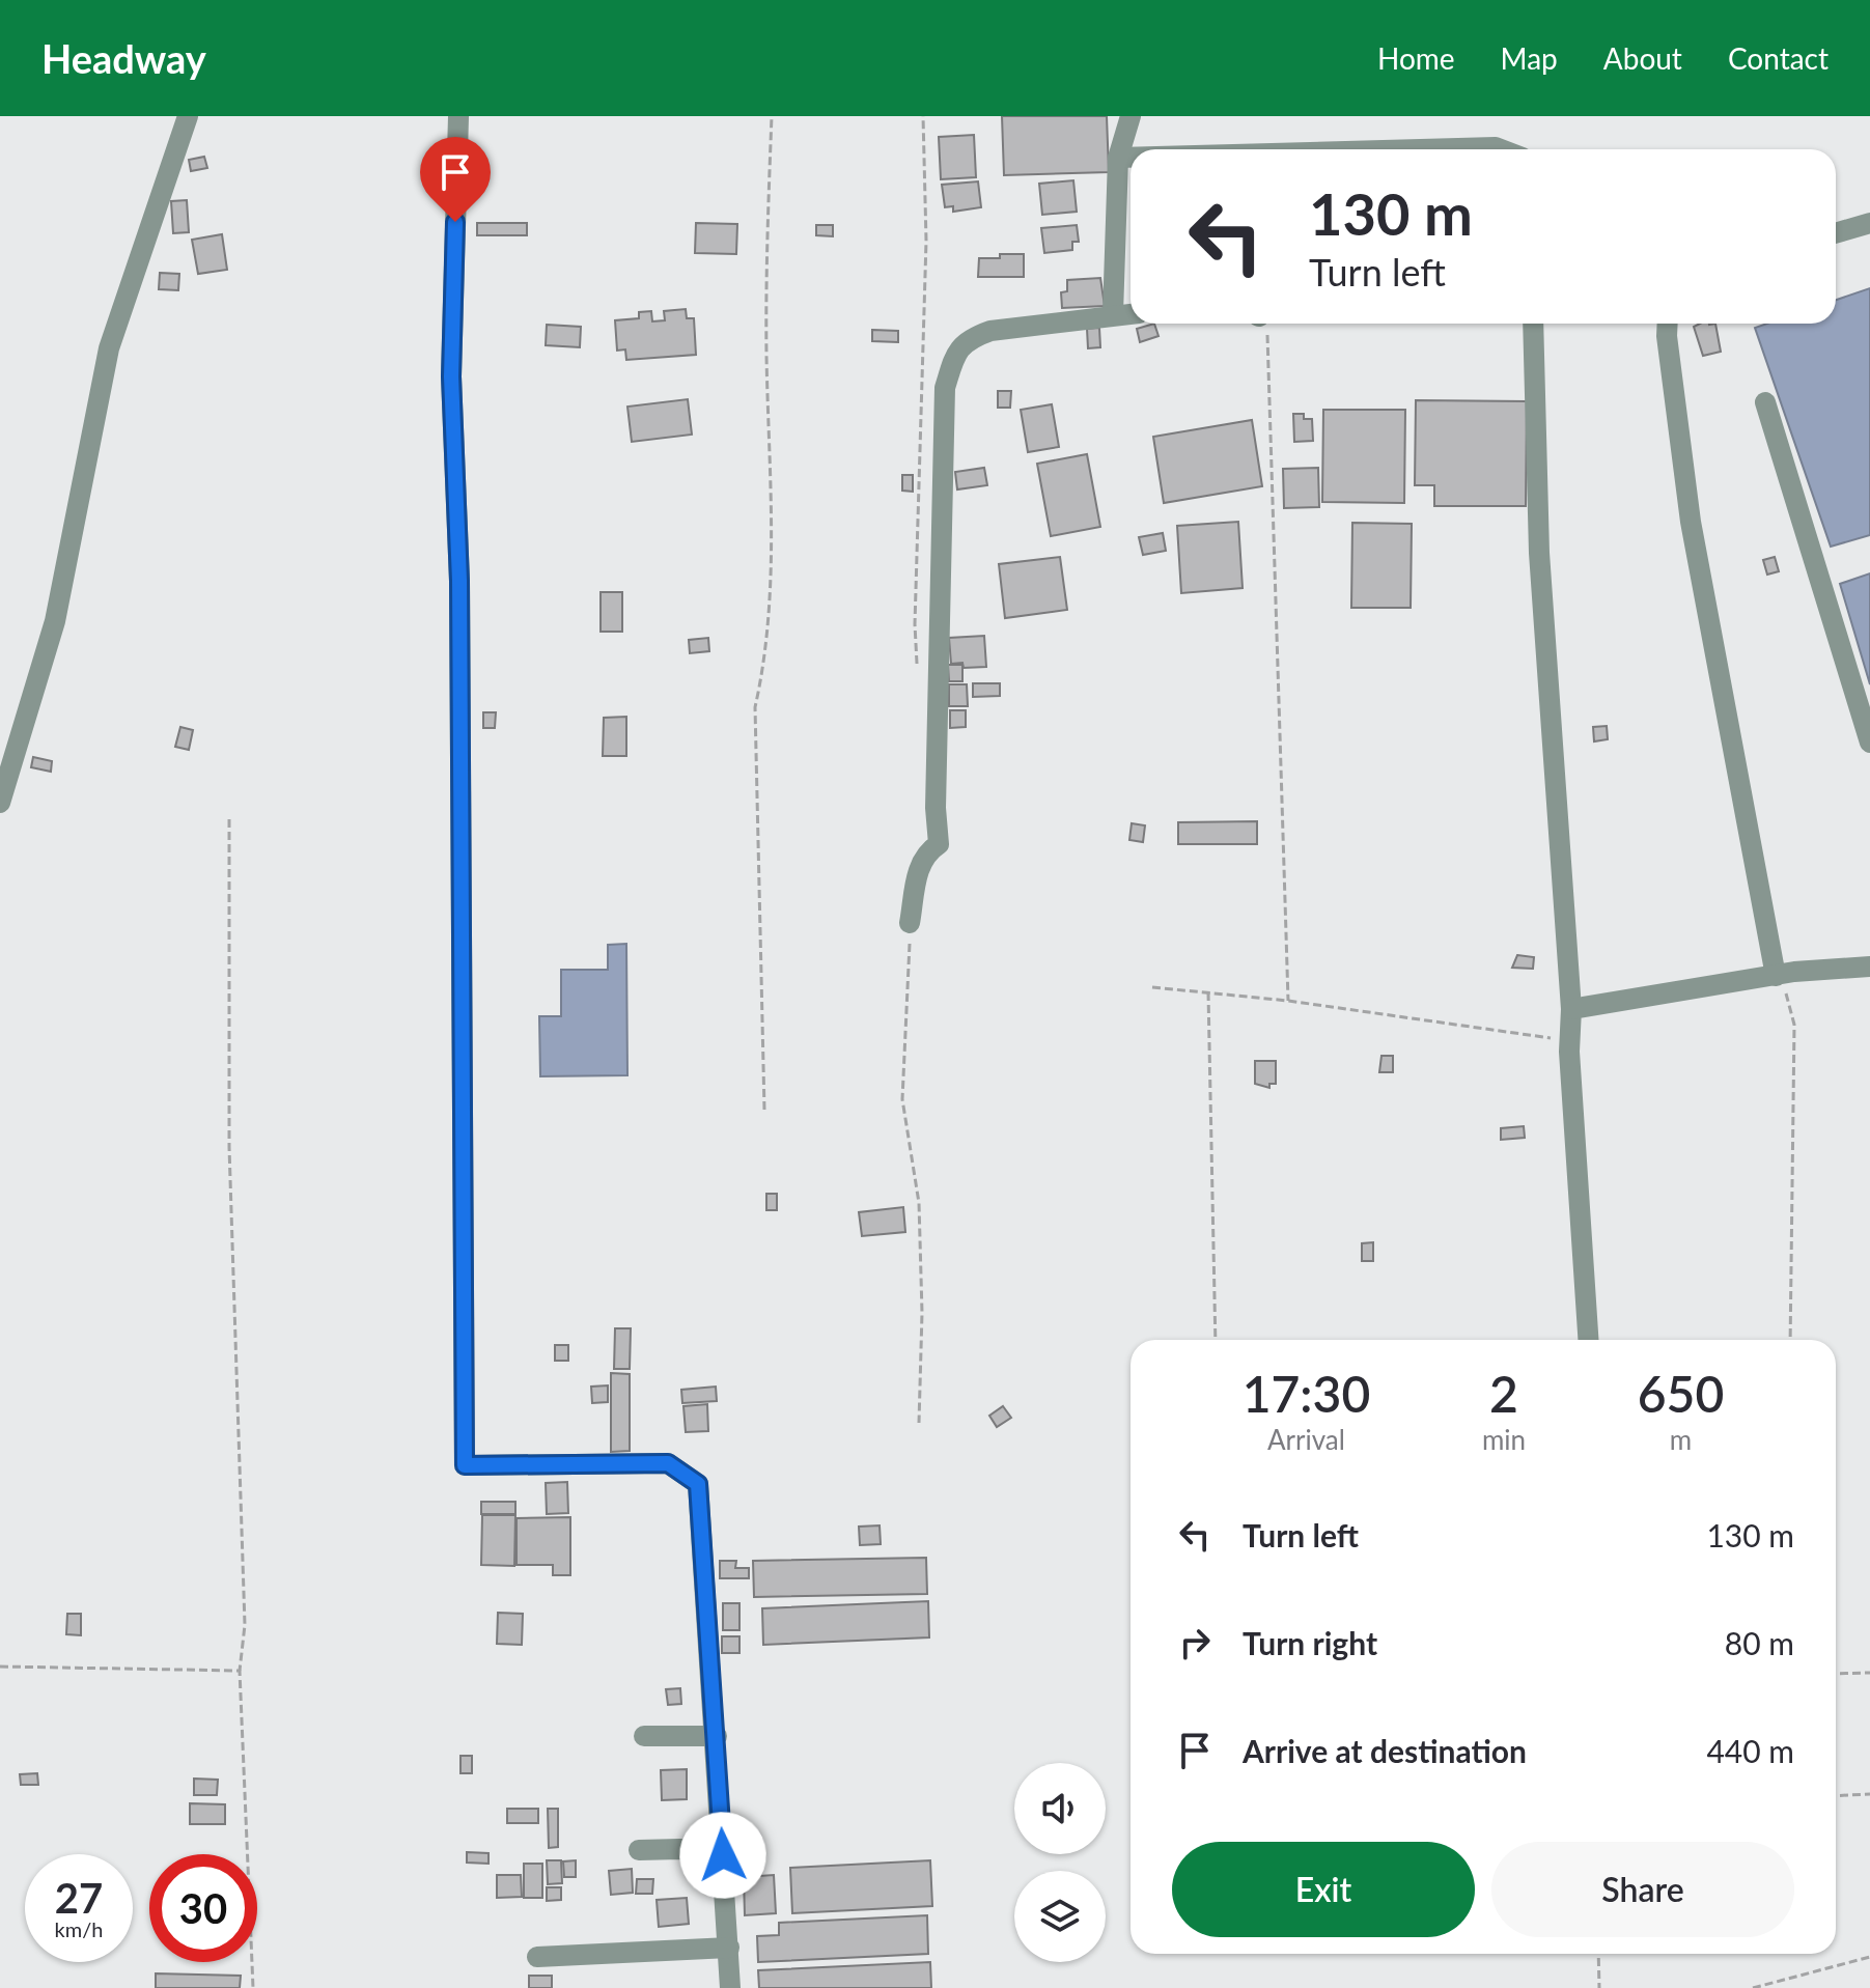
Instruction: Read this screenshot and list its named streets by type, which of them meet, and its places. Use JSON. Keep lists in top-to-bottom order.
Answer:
{
  "page": {
    "header": "Headway",
    "nav": [
      "Home",
      "Map",
      "About",
      "Contact"
    ],
    "turn": ["130 m", "Turn left"],
    "eta": [
      "17:30",
      "Arrival",
      "2",
      "min",
      "650",
      "m"
    ],
    "list": [
      {
        "name": "Turn left",
        "value": "130 m"
      },
      {
        "name": "Turn right",
        "value": "80 m"
      },
      {
        "name": "Arrive at destination",
        "value": "440 m"
      }
    ],
    "buttons": ["Exit", "Share"],
    "speed": "27 km/h",
    "limit": "30"
  }
}
